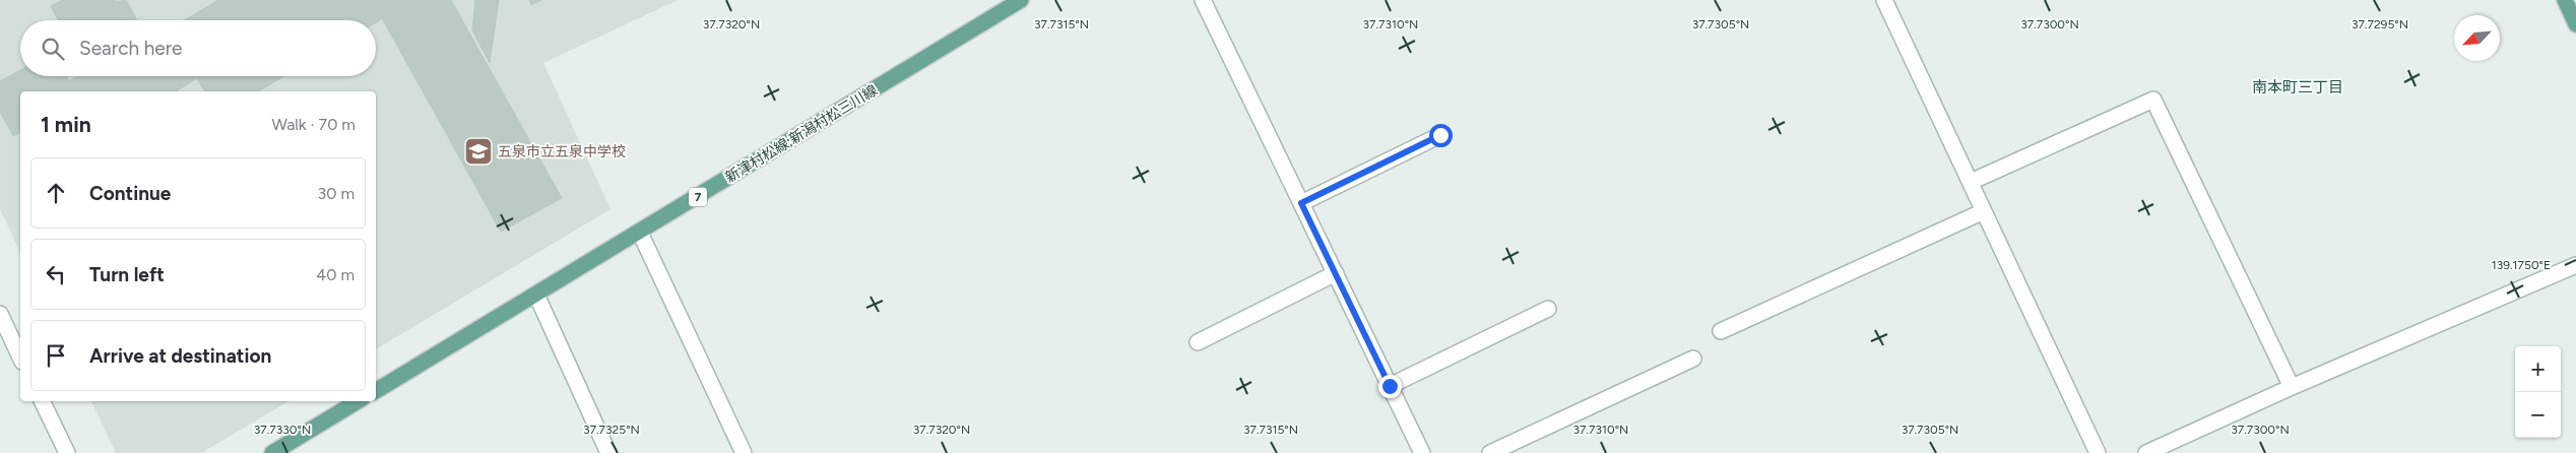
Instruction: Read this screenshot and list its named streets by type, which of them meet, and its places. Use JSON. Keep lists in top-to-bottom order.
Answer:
{
  "streets": {
    "main road": ["新津村松線;新潟村松三川線", "7"]
  },
  "districts": ["南本町三丁目"],
  "places": {
    "school or university": ["五泉市立五泉中学校"]
  },
  "north": "bottom left",
  "page": {
    "search": "Search here",
    "heading": ["1 min", "Walk · 70 m"],
    "list": [
      ["Continue", "30 m"],
      ["Turn left", "40 m"],
      "Arrive at destination"
    ],
    "map_buttons": ["+", "−"]
  },
  "coordinates": [
    "37.7295°N",
    "37.7320°N",
    "37.7315°N",
    "37.7310°N",
    "37.7305°N",
    "37.7300°N",
    "139.1750°E",
    "37.7330°N",
    "37.7325°N"
  ]
}
